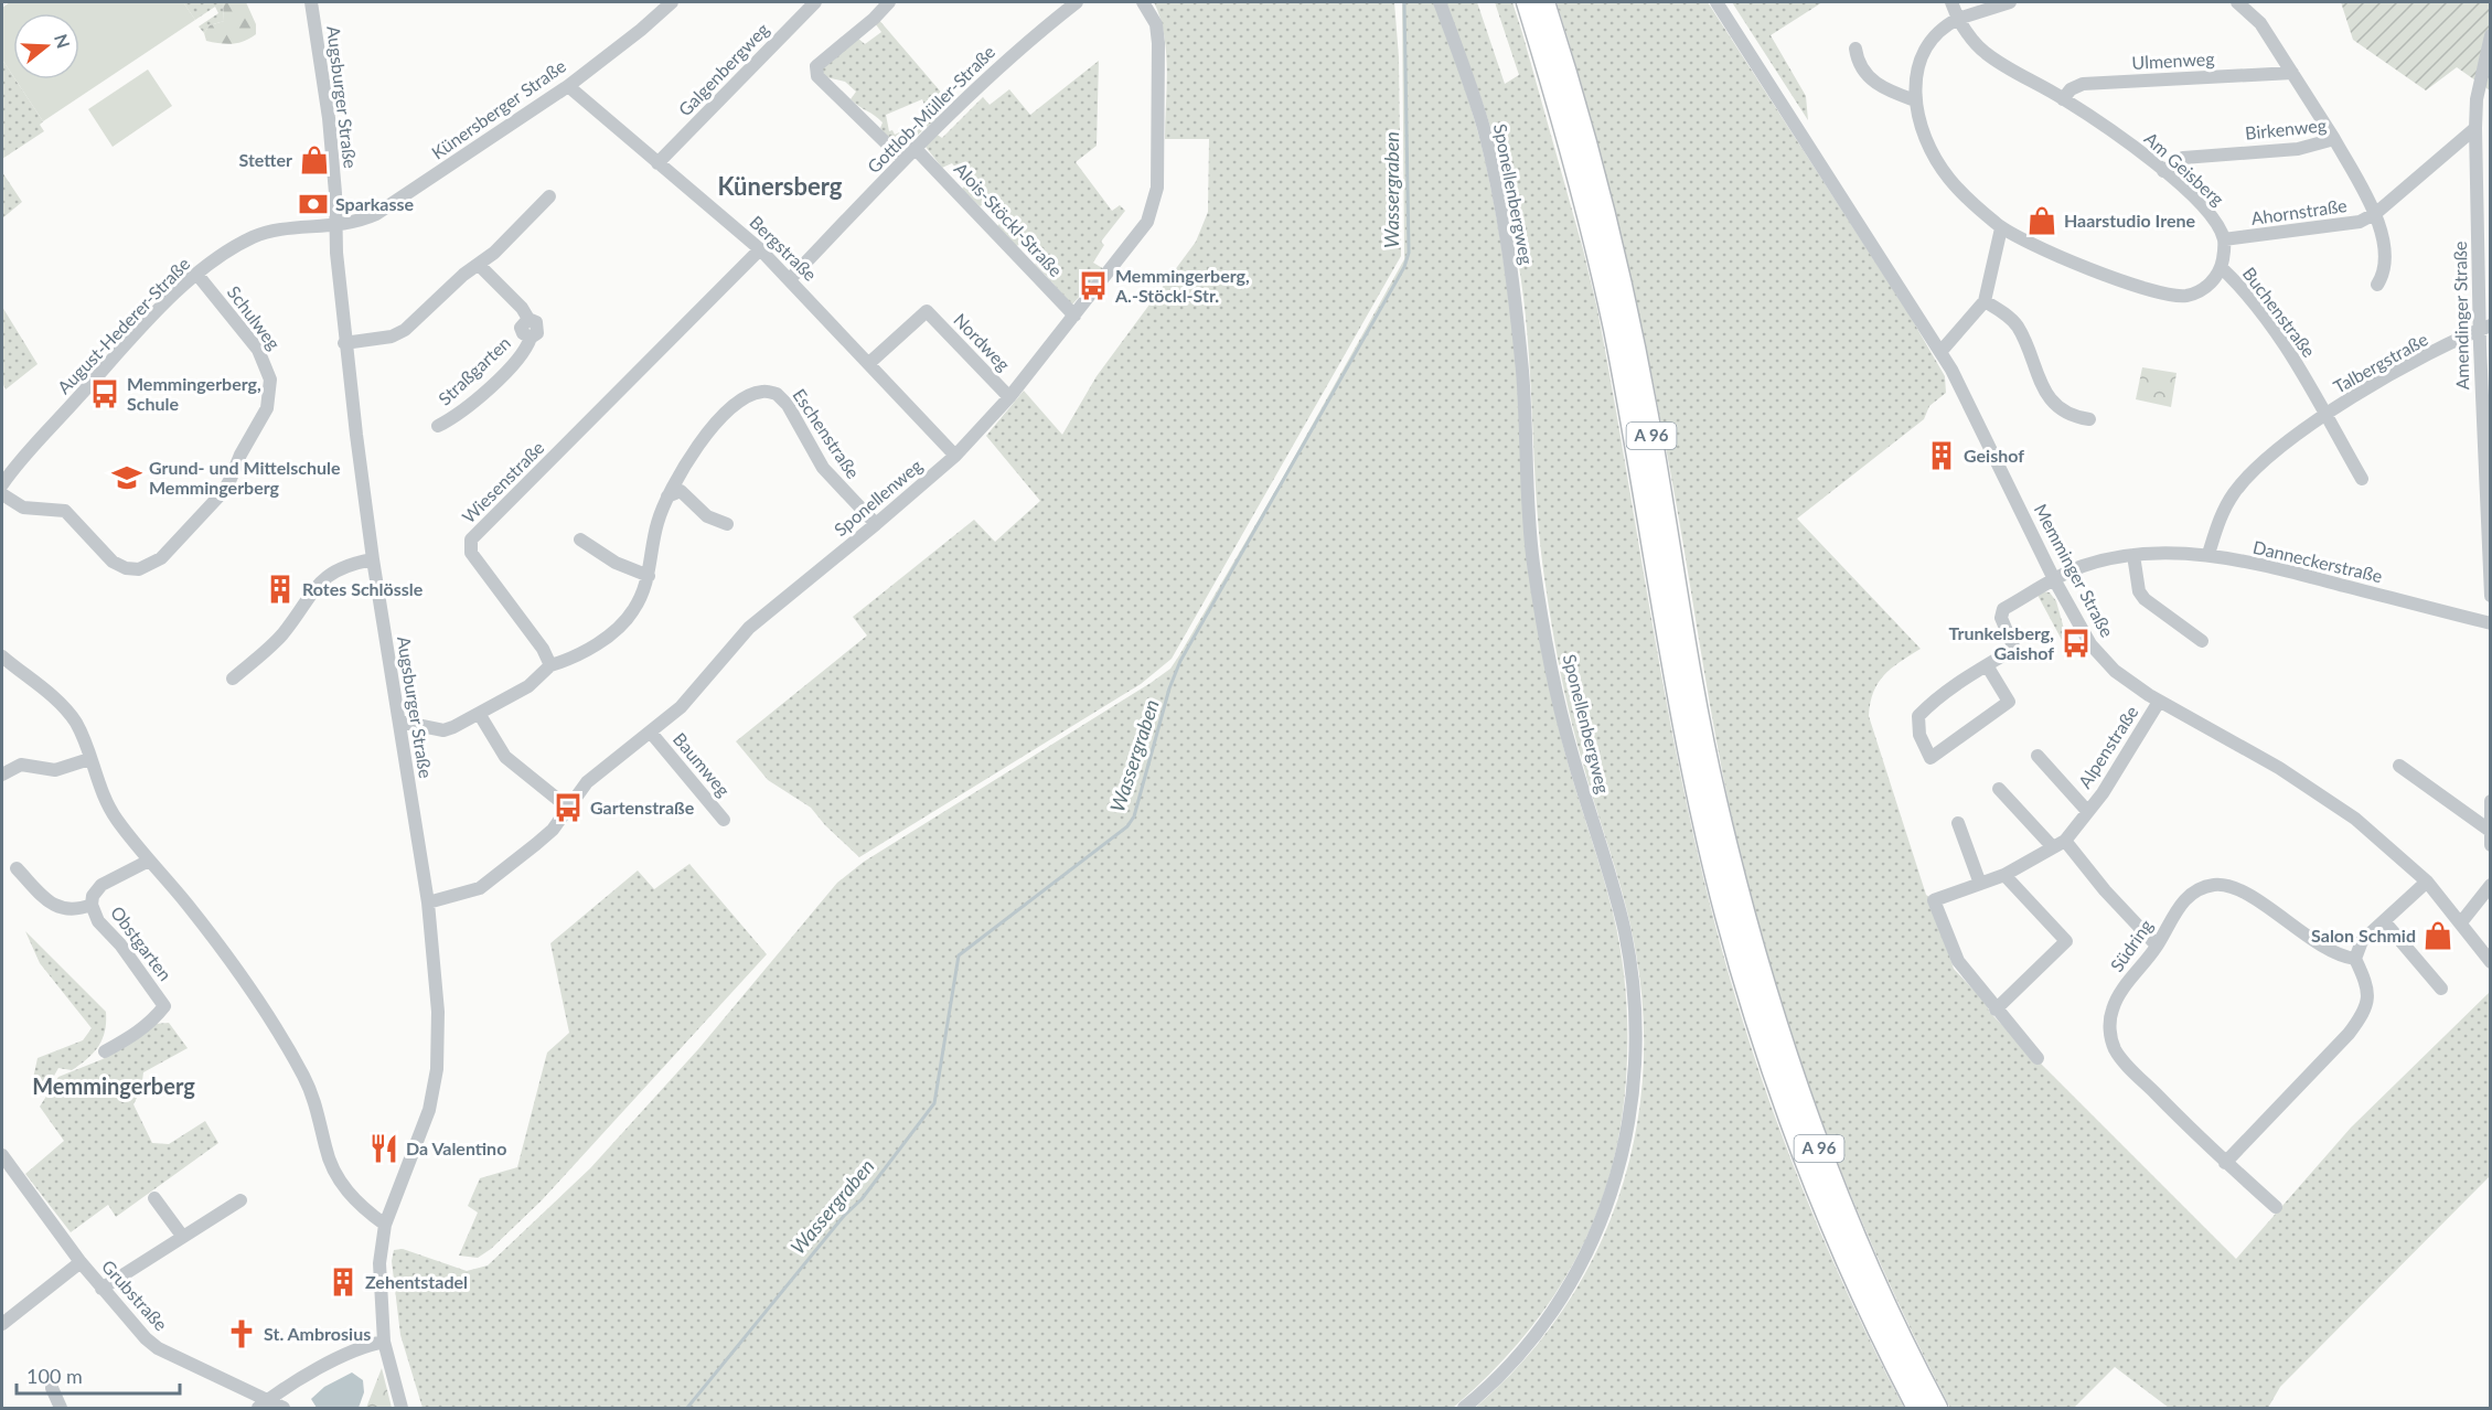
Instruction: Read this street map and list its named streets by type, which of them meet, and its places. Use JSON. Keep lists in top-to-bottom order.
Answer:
{
  "streets": {
    "highway": ["A 96"],
    "street": [
      "Ulmenweg",
      "Galgenbergweg",
      "Augsburger Straße",
      "Künersberger Straße",
      "Gottlob-Müller-Straße",
      "Birkenweg",
      "Am Geisberg",
      "Sponellenbergweg",
      "Ahornstraße",
      "Alois-Stöckl-Straße",
      "Bergstraße",
      "Buchenstraße",
      "Amendinger Straße",
      "Schulweg",
      "August-Hederer-Straße",
      "Nordweg",
      "Talbergstraße",
      "Straßgarten",
      "Eschenstraße",
      "Wiesenstraße",
      "Sponellenweg",
      "Danneckerstraße",
      "Memminger Straße",
      "Alpenstraße",
      "Baumweg",
      "Obstgarten",
      "Südring",
      "Grubstraße"
    ]
  },
  "crossings": [
    ["Ulmenweg", "Am Geisberg"],
    ["Galgenbergweg", "Bergstraße"],
    ["Augsburger Straße", "Künersberger Straße"],
    ["Augsburger Straße", "August-Hederer-Straße"],
    ["Augsburger Straße", "Sponellenweg"],
    ["Künersberger Straße", "Bergstraße"],
    ["Künersberger Straße", "August-Hederer-Straße"],
    ["Gottlob-Müller-Straße", "Alois-Stöckl-Straße"],
    ["Gottlob-Müller-Straße", "Bergstraße"],
    ["Birkenweg", "Am Geisberg"],
    ["Birkenweg", "Ahornstraße"],
    ["Am Geisberg", "Ahornstraße"],
    ["Ahornstraße", "Amendinger Straße"],
    ["Alois-Stöckl-Straße", "Sponellenweg"],
    ["Bergstraße", "Nordweg"],
    ["Bergstraße", "Wiesenstraße"],
    ["Bergstraße", "Sponellenweg"],
    ["Buchenstraße", "Talbergstraße"],
    ["Amendinger Straße", "Talbergstraße"],
    ["Schulweg", "August-Hederer-Straße"],
    ["Nordweg", "Sponellenweg"],
    ["Talbergstraße", "Danneckerstraße"],
    ["Eschenstraße", "Wiesenstraße"],
    ["Eschenstraße", "Sponellenweg"],
    ["Sponellenweg", "Baumweg"],
    ["Danneckerstraße", "Memminger Straße"],
    ["Memminger Straße", "Alpenstraße"]
  ],
  "districts": ["Künersberg", "Memmingerberg"],
  "water": ["Wassergraben"],
  "places": {
    "shop": ["Stetter", "Haarstudio Irene", "Salon Schmid"],
    "bank": ["Sparkasse"],
    "bus stop": [
      "Memmingerberg, A.-Stöckl-Str.",
      "Memmingerberg, Schule",
      "Trunkelsberg, Gaishof",
      "Gartenstraße"
    ],
    "building": ["Geishof", "Rotes Schlössle", "Zehentstadel"],
    "school or university": ["Grund- und Mittelschule Memmingerberg"],
    "restaurant": ["Da Valentino"],
    "church": ["St. Ambrosius"]
  },
  "scale_bar": "100 m",
  "north": "right"
}
